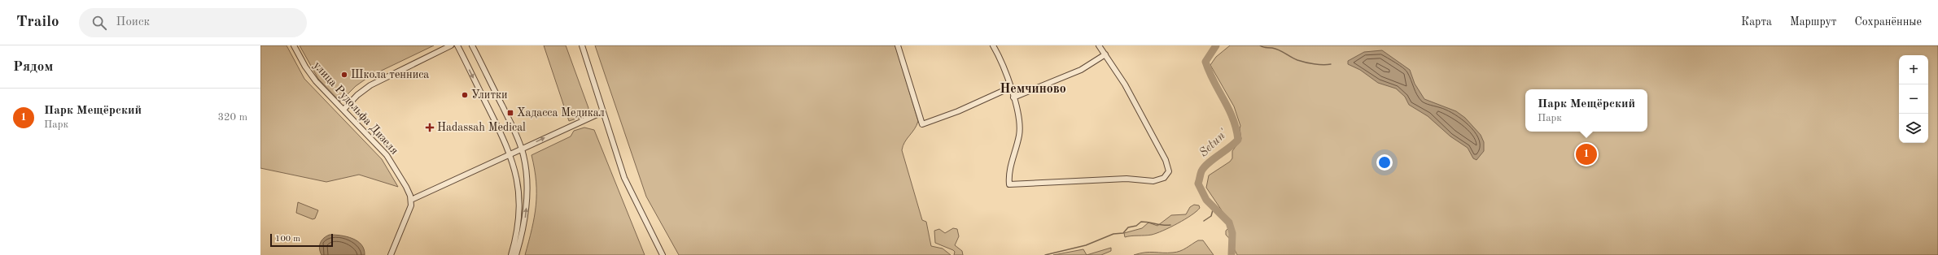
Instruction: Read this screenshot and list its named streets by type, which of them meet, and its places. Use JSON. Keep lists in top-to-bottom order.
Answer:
{
  "streets": {
    "street": ["улица Рудольфа Дизеля"]
  },
  "districts": ["Немчиново"],
  "water": ["Setun'"],
  "places": {
    "other": ["Школа тенниса", "Улитки"],
    "transit": ["Хадасса Медикал"],
    "health": ["Hadassah Medical"]
  },
  "scale_bar": "100 m",
  "page": {
    "header": "Trailo",
    "search": "Поиск",
    "nav": ["Карта", "Маршрут", "Сохранённые"],
    "heading": "Рядом",
    "map_buttons": ["+", "−"],
    "list": [
      {
        "mark": "1",
        "name": "Парк Мещёрский",
        "note": "Парк",
        "value": "320 m"
      }
    ],
    "popup": ["Парк Мещёрский", "Парк"],
    "pins": "1",
    "scale": "100 m"
  }
}
